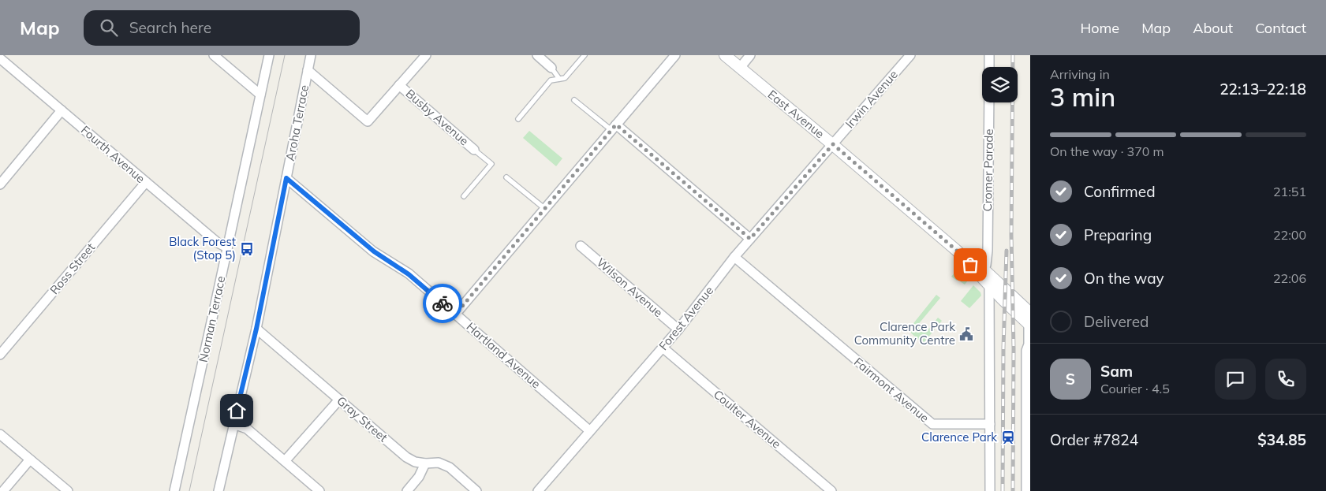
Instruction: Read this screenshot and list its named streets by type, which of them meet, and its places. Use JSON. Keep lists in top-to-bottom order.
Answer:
{
  "streets": {
    "street": [
      "Irwin Avenue",
      "East Avenue",
      "Busby Avenue",
      "Aroha Terrace",
      "Fourth Avenue",
      "Cromer Parade",
      "Ross Street",
      "Wilson Avenue",
      "Forest Avenue",
      "Norman Terrace",
      "Hartland Avenue",
      "Fairmont Avenue",
      "Gray Street",
      "Coulter Avenue"
    ]
  },
  "crossings": [
    ["Irwin Avenue", "East Avenue"],
    ["Irwin Avenue", "Forest Avenue"],
    ["East Avenue", "Cromer Parade"],
    ["East Avenue", "Forest Avenue"],
    ["Aroha Terrace", "Hartland Avenue"],
    ["Aroha Terrace", "Gray Street"],
    ["Fourth Avenue", "Ross Street"],
    ["Fourth Avenue", "Norman Terrace"],
    ["Wilson Avenue", "Forest Avenue"],
    ["Forest Avenue", "Hartland Avenue"],
    ["Forest Avenue", "Fairmont Avenue"],
    ["Forest Avenue", "Coulter Avenue"]
  ],
  "places": {
    "bus stop": ["Black Forest (Stop 5)"],
    "public building": ["Clarence Park Community Centre"],
    "station": ["Clarence Park"]
  },
  "page": {
    "header": "Map",
    "search": "Search here",
    "nav": [
      "Home",
      "Map",
      "About",
      "Contact"
    ],
    "heading": ["3 min", "Arriving in", "22:13–22:18"],
    "panel": [
      "Sam",
      "Courier · 4.5",
      "Order #7824",
      "$34.85"
    ],
    "bar": "On the way · 370 m",
    "list": [
      ["Confirmed", "21:51"],
      ["Preparing", "22:00"],
      ["On the way", "22:06"],
      "Delivered"
    ],
    "round": "S"
  }
}
